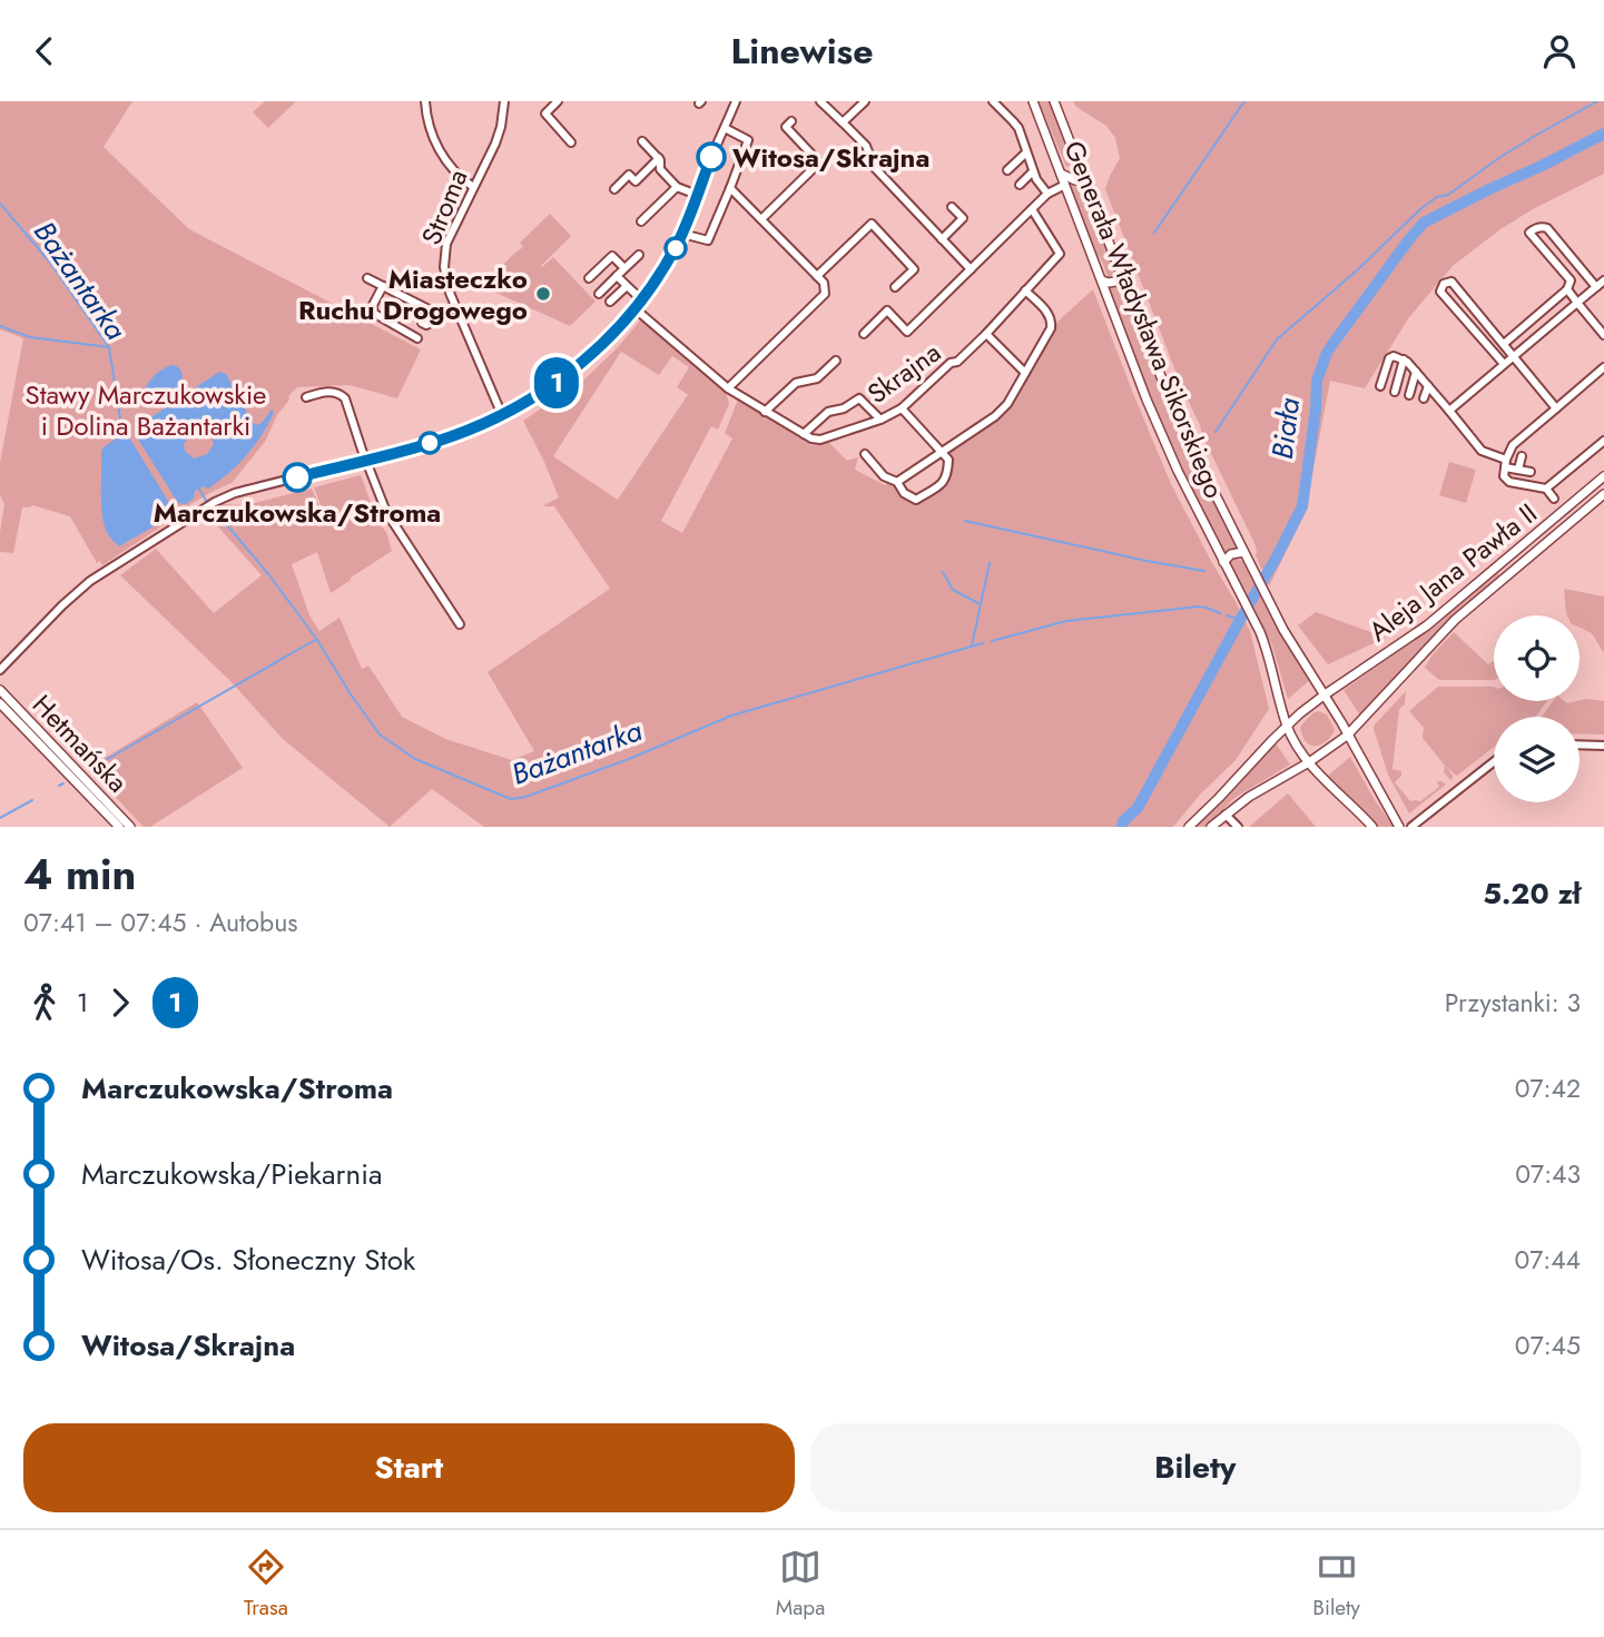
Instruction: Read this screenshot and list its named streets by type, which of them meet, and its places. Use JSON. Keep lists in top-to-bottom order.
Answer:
{
  "streets": {
    "main road": ["Generała Władysława Sikorskiego", "Aleja Jana Pawła II", "Hetmańska"],
    "street": ["Stroma", "Skrajna"]
  },
  "crossings": [
    ["Generała Władysława Sikorskiego", "Aleja Jana Pawła II"]
  ],
  "water": ["Bażantarka", "Biała"],
  "parks": ["Stawy Marczukowskie i Dolina Bażantarki"],
  "places": ["Witosa/Skrajna", "Miasteczko Ruchu Drogowego", "Marczukowska/Stroma"],
  "lines": ["bus line 1"],
  "page": {
    "header": "Linewise",
    "on_map": "1",
    "heading": ["4 min", "07:41 – 07:45 · Autobus", "5.20 zł"],
    "legs": ["1", "1", "Przystanki: 3"],
    "list": [
      {
        "name": "Marczukowska/Stroma",
        "value": "07:42"
      },
      {
        "name": "Marczukowska/Piekarnia",
        "value": "07:43"
      },
      {
        "name": "Witosa/Os. Słoneczny Stok",
        "value": "07:44"
      },
      {
        "name": "Witosa/Skrajna",
        "value": "07:45"
      }
    ],
    "buttons": ["Start", "Bilety"],
    "tabs": ["Trasa", "Mapa", "Bilety"]
  }
}
